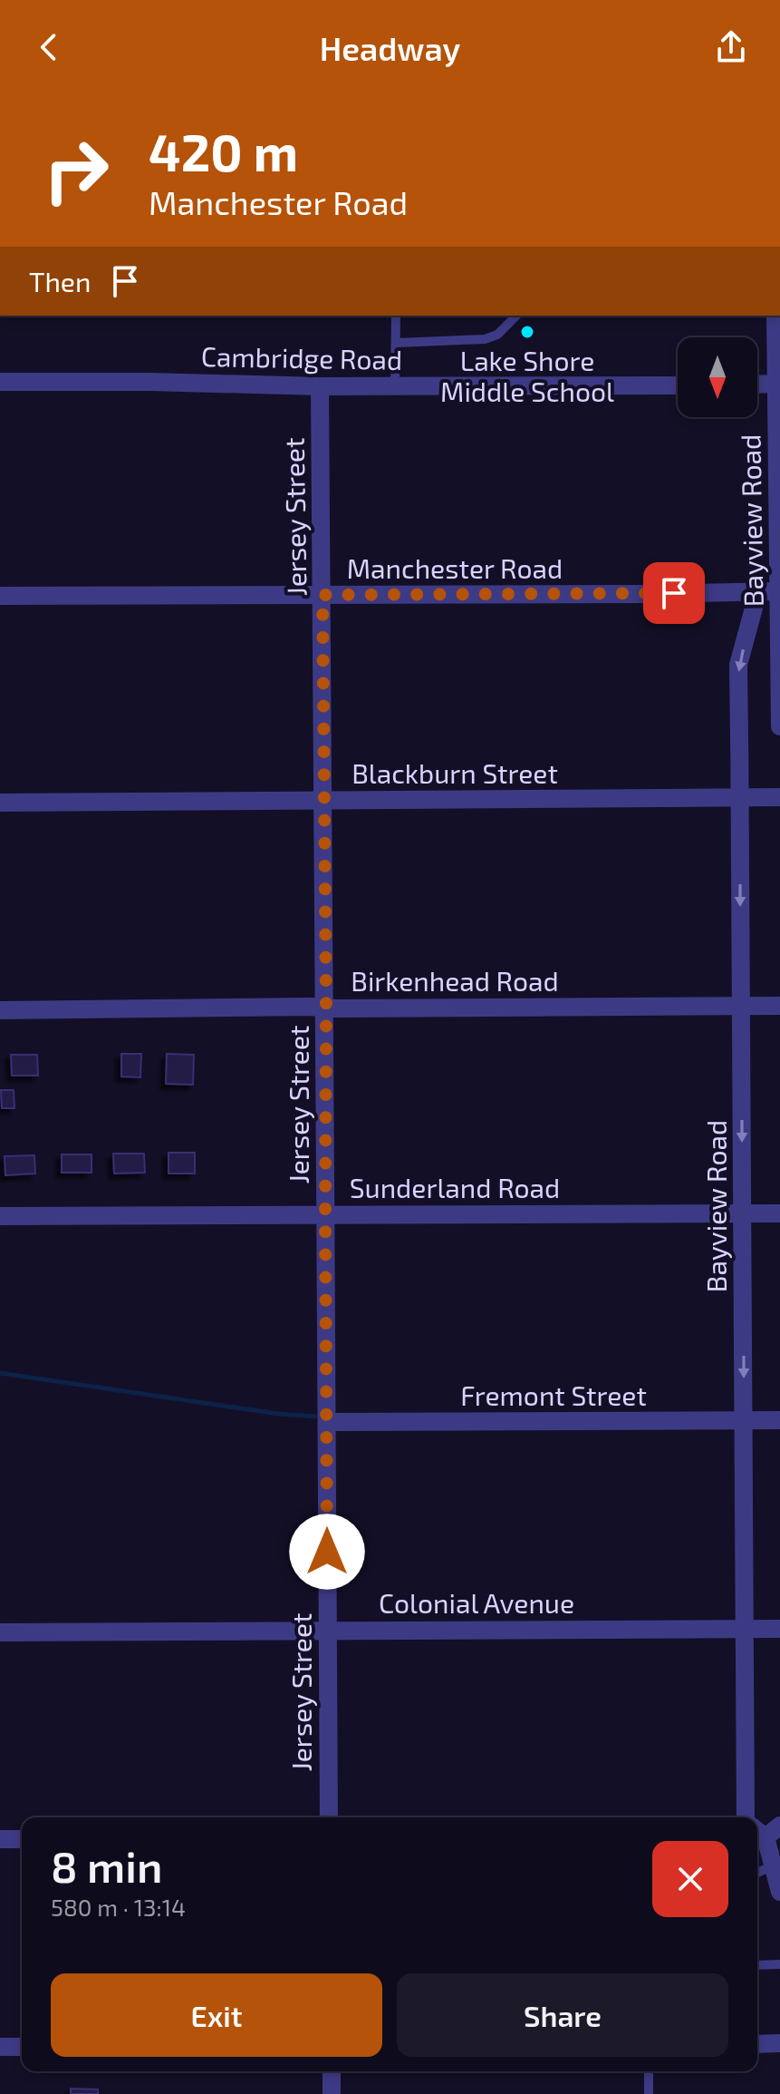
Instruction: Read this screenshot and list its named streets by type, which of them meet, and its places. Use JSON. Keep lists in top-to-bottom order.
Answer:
{
  "streets": {
    "street": [
      "Cambridge Road",
      "Jersey Street",
      "Bayview Road",
      "Manchester Road",
      "Blackburn Street",
      "Birkenhead Road",
      "Sunderland Road",
      "Fremont Street",
      "Colonial Avenue"
    ]
  },
  "crossings": [
    ["Cambridge Road", "Jersey Street"],
    ["Jersey Street", "Manchester Road"],
    ["Jersey Street", "Blackburn Street"],
    ["Jersey Street", "Birkenhead Road"],
    ["Jersey Street", "Sunderland Road"],
    ["Jersey Street", "Fremont Street"],
    ["Jersey Street", "Colonial Avenue"],
    ["Bayview Road", "Manchester Road"],
    ["Bayview Road", "Blackburn Street"],
    ["Bayview Road", "Birkenhead Road"],
    ["Bayview Road", "Sunderland Road"],
    ["Bayview Road", "Fremont Street"],
    ["Bayview Road", "Colonial Avenue"]
  ],
  "one_way": ["Bayview Road"],
  "places": ["Lake Shore Middle School"],
  "north": "bottom",
  "page": {
    "header": "Headway",
    "turn": ["420 m", "Manchester Road"],
    "then": "Then",
    "heading": ["8 min", "580 m · 13:14"],
    "buttons": ["Exit", "Share"]
  }
}
